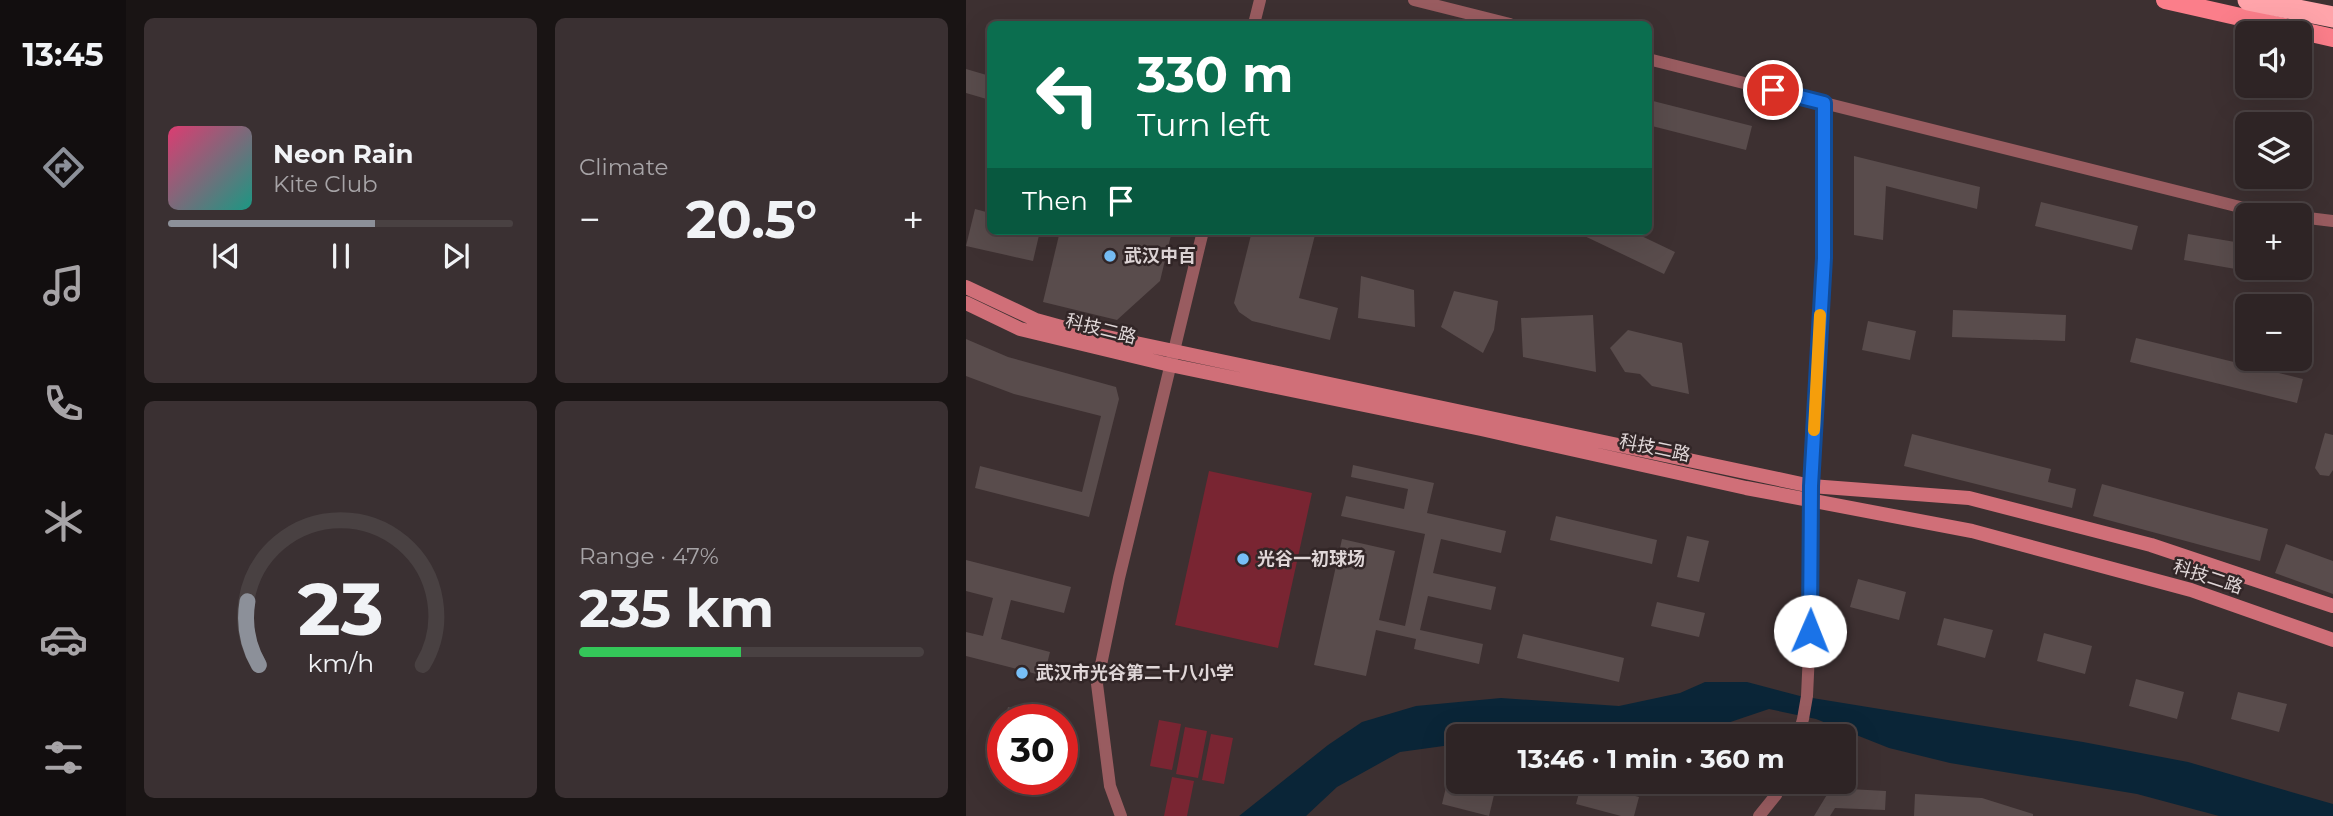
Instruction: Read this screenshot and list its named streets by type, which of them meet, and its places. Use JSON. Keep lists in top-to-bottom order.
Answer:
{
  "streets": {
    "street": ["科技二路"]
  },
  "places": ["武汉中百", "光谷一初球场", "武汉市光谷第二十八小学"],
  "page": {
    "tabs": "13:45",
    "tile": [
      "Climate",
      ["Range · 47%", "235 km"]
    ],
    "map_buttons": ["+", "−"],
    "turn": ["330 m", "Turn left"],
    "song": ["Neon Rain", "Kite Club"],
    "then": "Then",
    "heat": ["−", "20.5°", "+"],
    "limit": "30",
    "trip": "13:46 · 1 min · 360 m",
    "gauge": ["23", "km/h"]
  }
}
